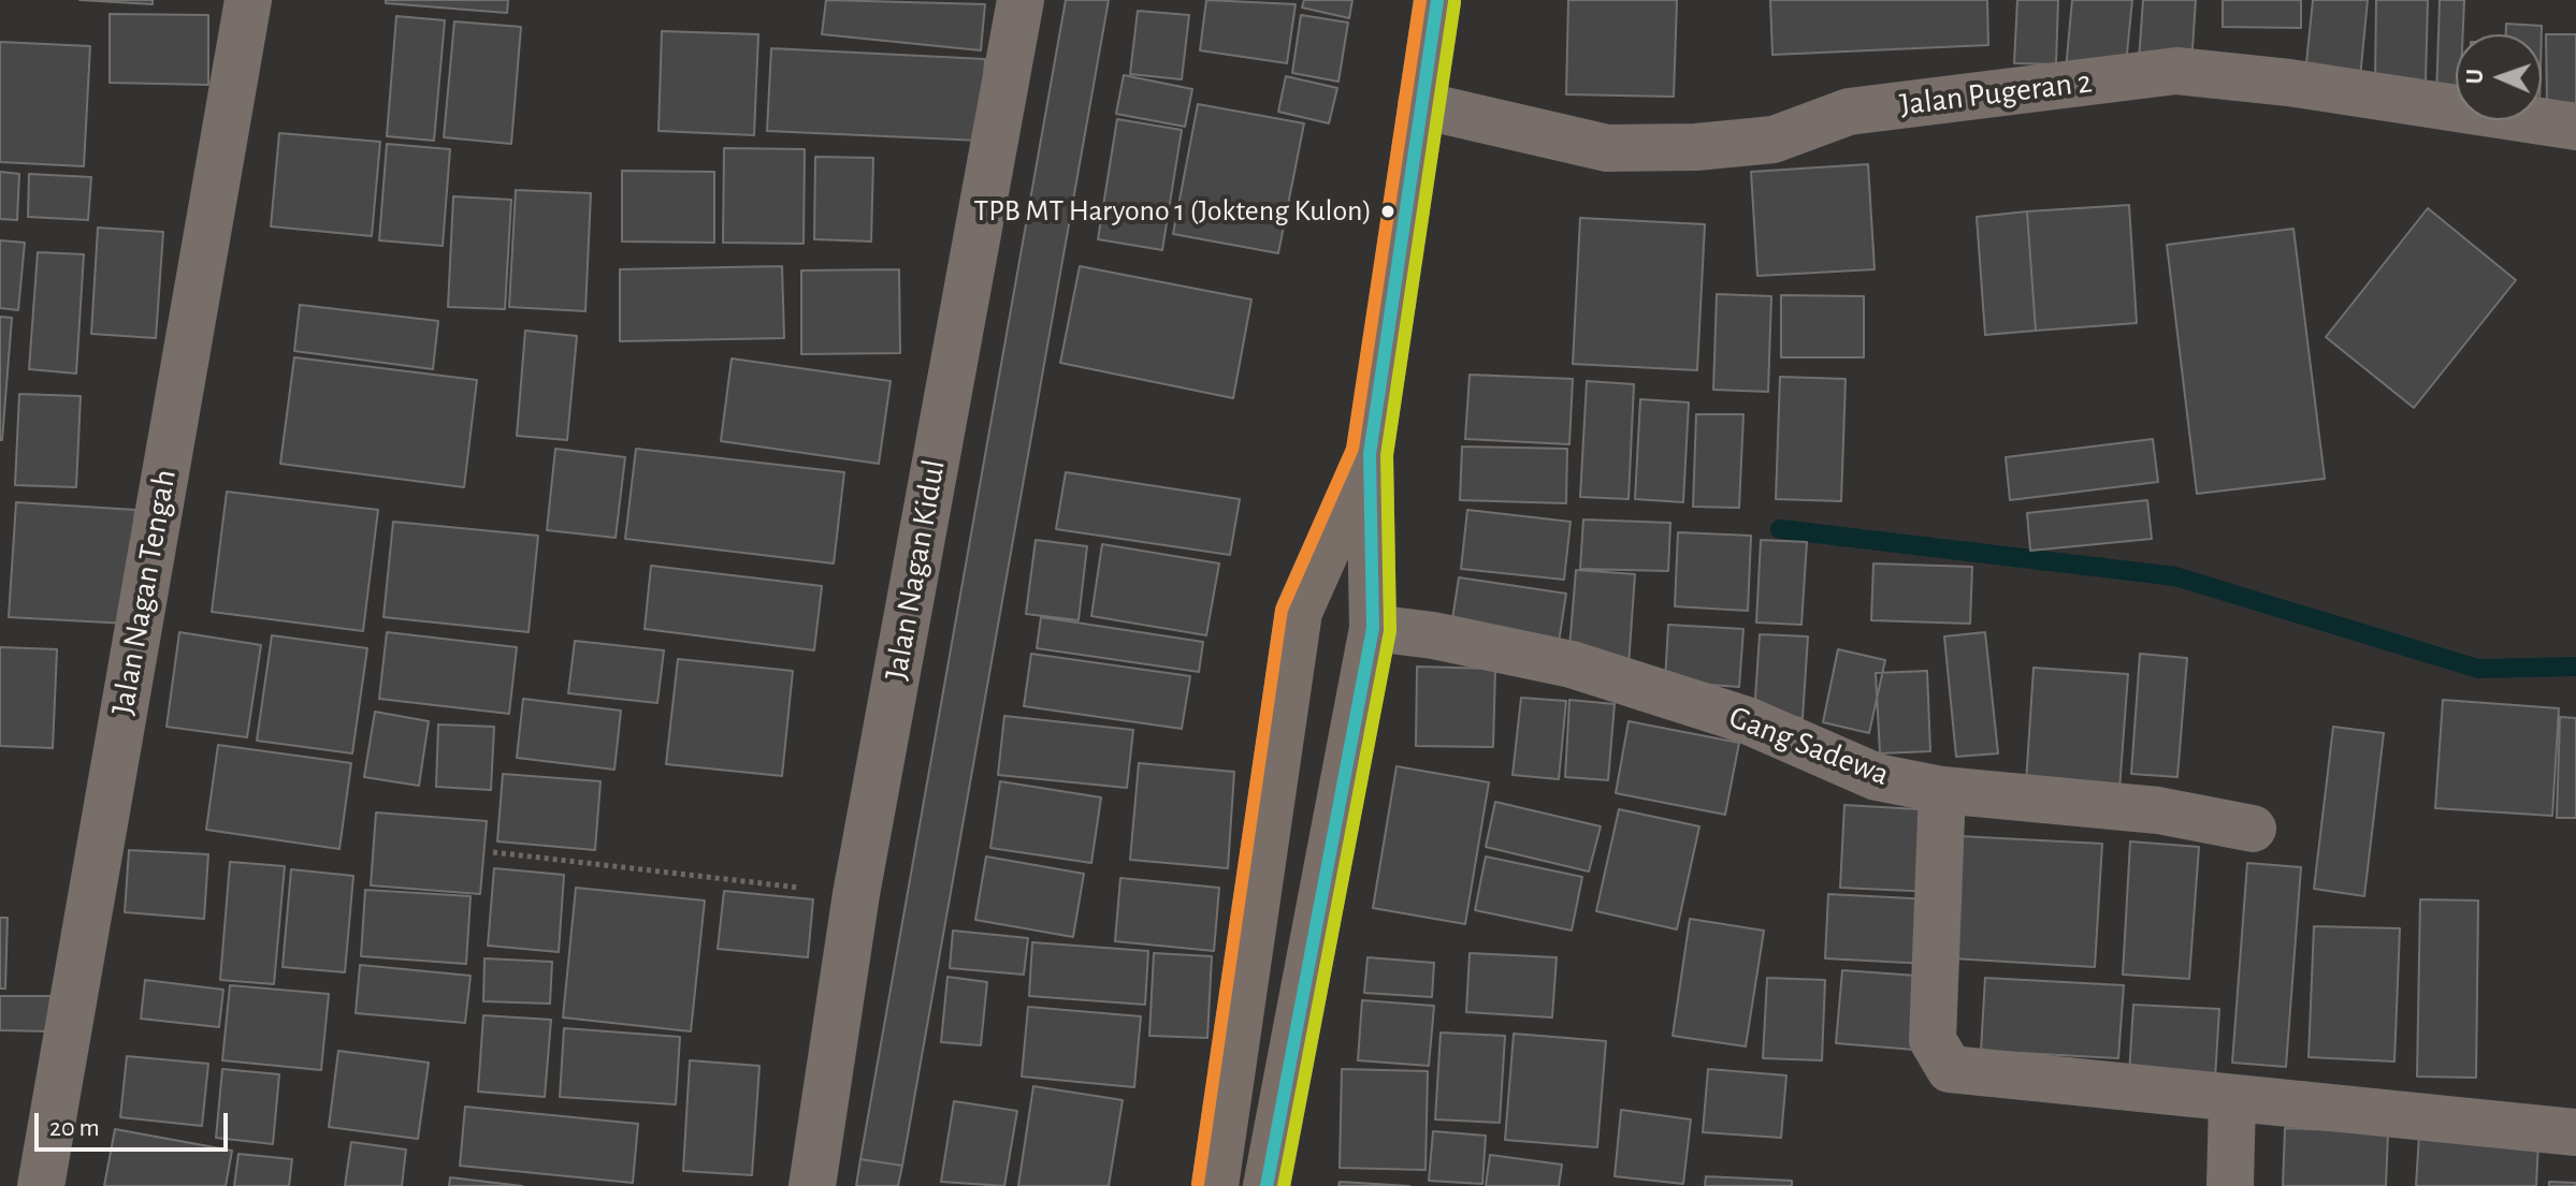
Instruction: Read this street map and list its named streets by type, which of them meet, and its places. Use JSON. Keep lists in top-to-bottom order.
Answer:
{
  "streets": {
    "street": [
      "Jalan Pugeran 2",
      "Jalan Nagan Kidul",
      "Jalan Nagan Tengah",
      "Gang Sadewa"
    ]
  },
  "places": ["TPB MT Haryono 1 (Jokteng Kulon)"],
  "scale_bar": "20 m",
  "north": "left"
}
